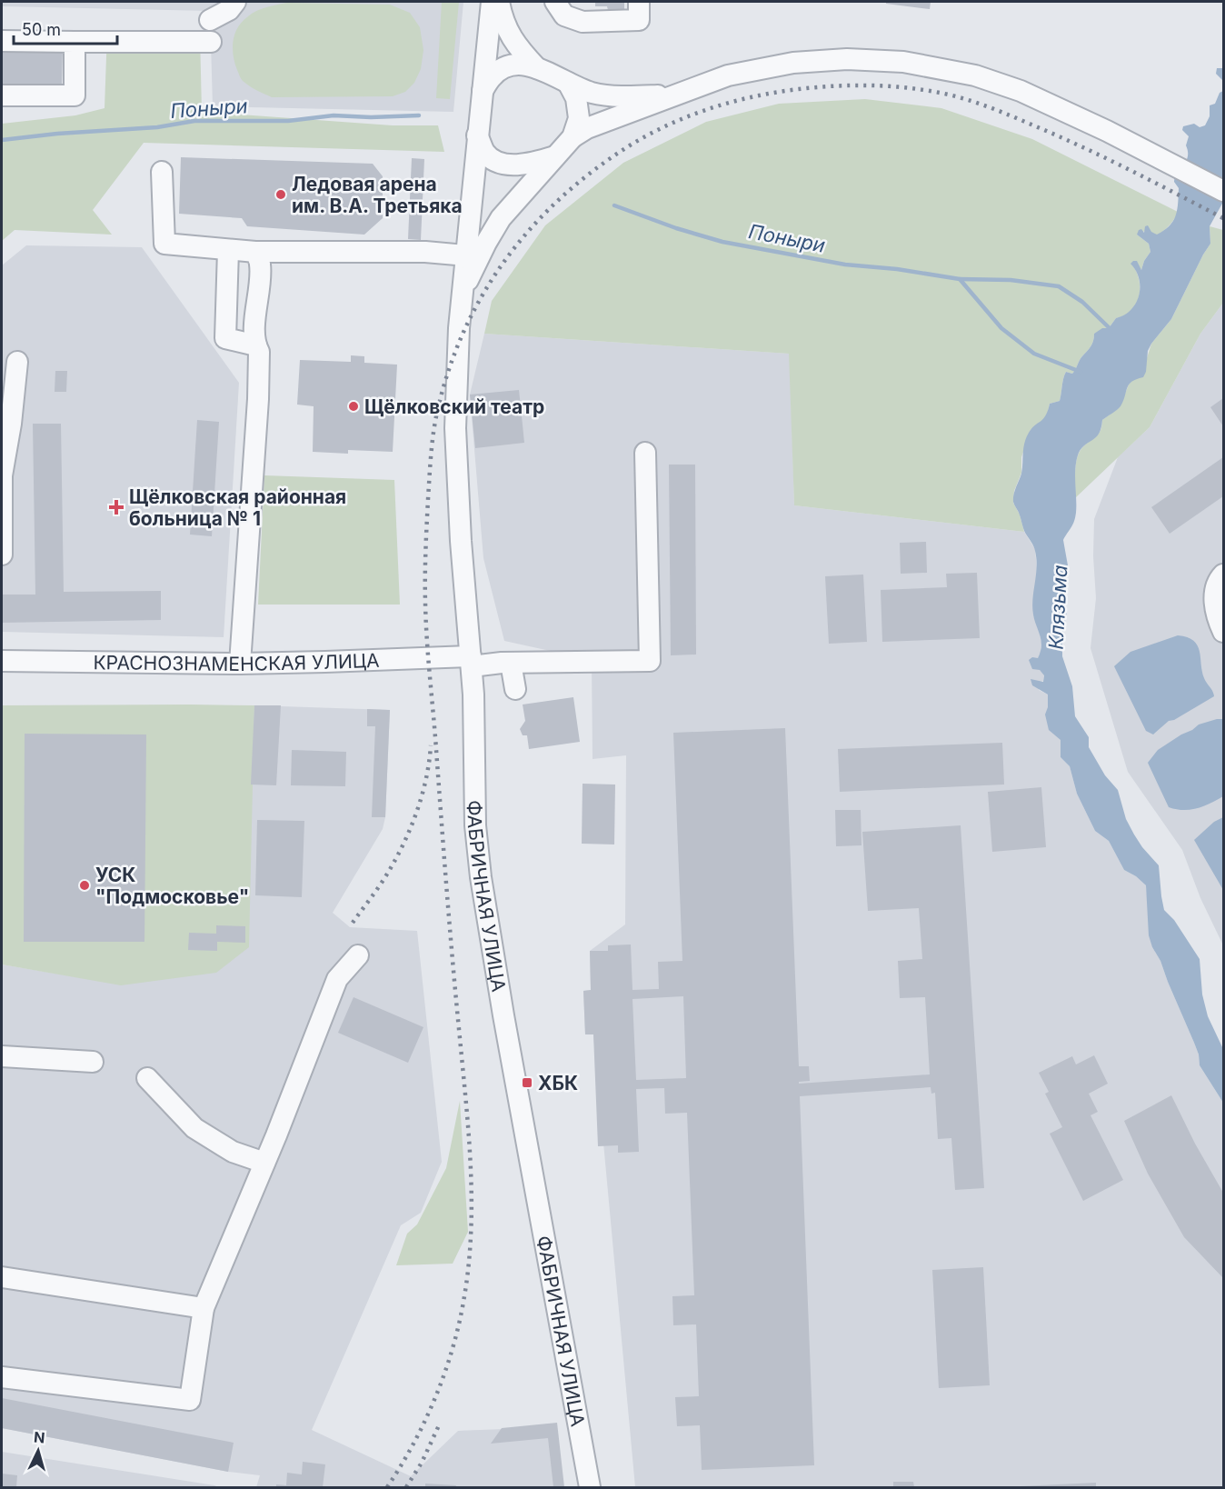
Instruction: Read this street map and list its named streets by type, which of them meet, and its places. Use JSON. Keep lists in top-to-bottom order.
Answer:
{
  "streets": {
    "street": ["КРАСНОЗНАМЕНСКАЯ УЛИЦА", "ФАБРИЧНАЯ УЛИЦА"]
  },
  "crossings": [
    ["КРАСНОЗНАМЕНСКАЯ УЛИЦА", "ФАБРИЧНАЯ УЛИЦА"]
  ],
  "water": ["Поныри", "Клязьма"],
  "places": {
    "other": ["Ледовая арена им. В.А. Третьяка", "Щёлковский театр", "УСК \"Подмосковье\""],
    "health": ["Щёлковская районная больница № 1"],
    "transit": ["ХБК"]
  },
  "scale_bar": "50 m",
  "north": "top"
}
